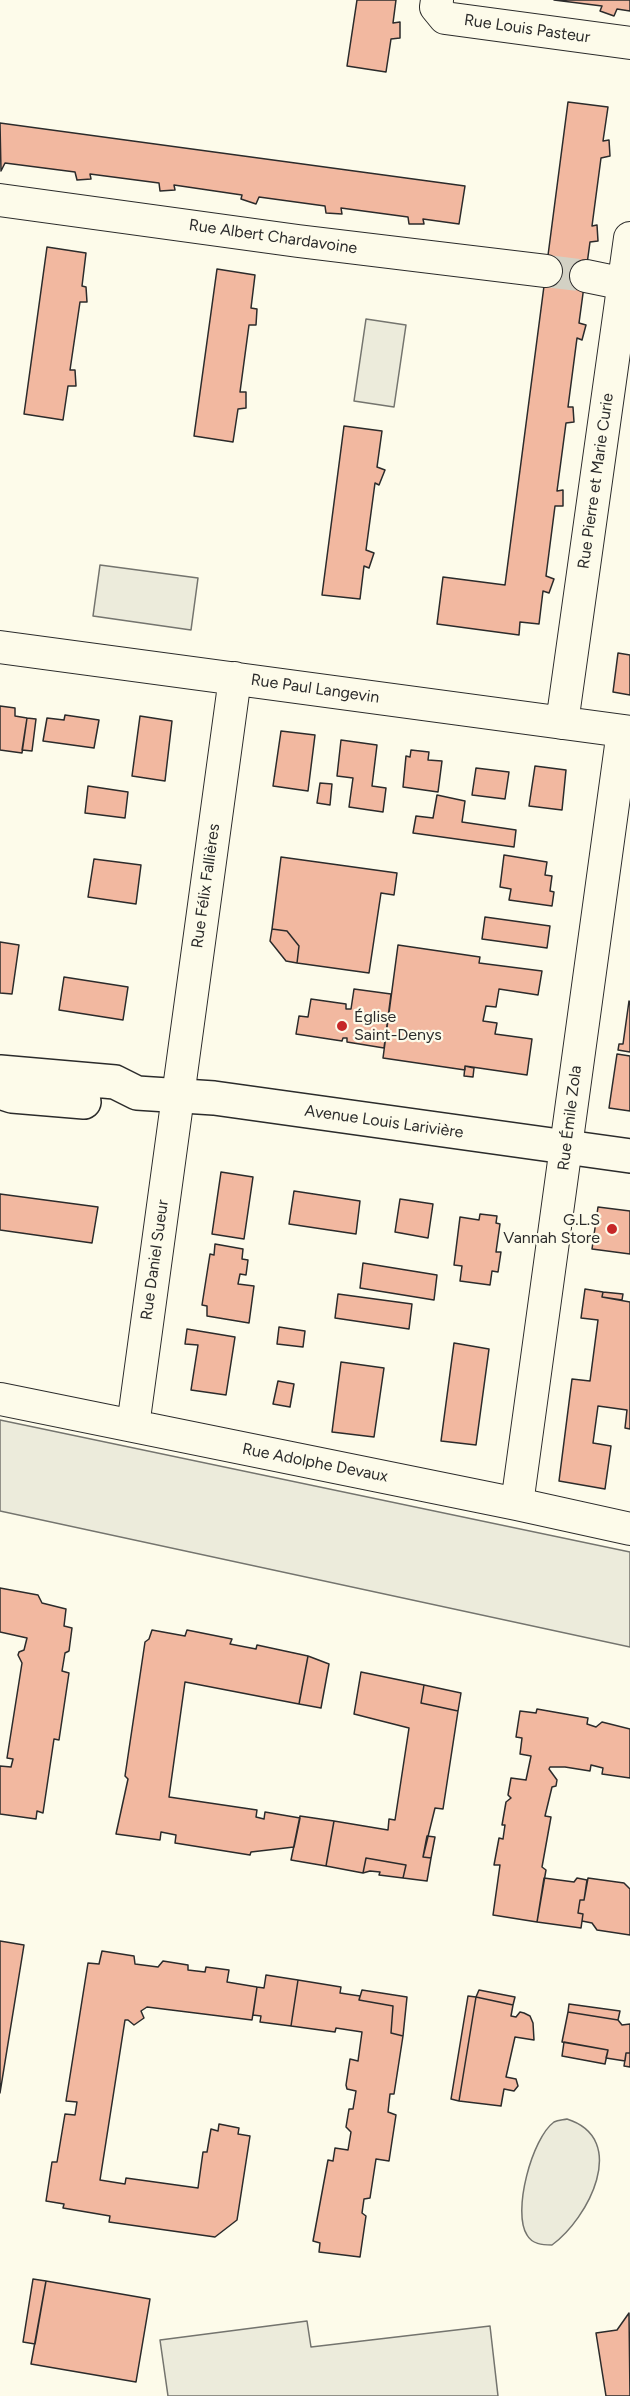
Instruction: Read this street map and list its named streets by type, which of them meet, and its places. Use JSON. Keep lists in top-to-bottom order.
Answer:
{
  "streets": {
    "main road": ["Avenue Louis Larivière"],
    "street": [
      "Rue Louis Pasteur",
      "Rue Albert Chardavoine",
      "Rue Pierre et Marie Curie",
      "Rue Paul Langevin",
      "Rue Félix Fallières",
      "Rue Émile Zola",
      "Rue Daniel Sueur",
      "Rue Adolphe Devaux"
    ]
  },
  "crossings": [
    ["Rue Pierre et Marie Curie", "Rue Paul Langevin"],
    ["Rue Paul Langevin", "Rue Félix Fallières"],
    ["Rue Paul Langevin", "Rue Émile Zola"],
    ["Rue Félix Fallières", "Avenue Louis Larivière"],
    ["Rue Félix Fallières", "Rue Daniel Sueur"],
    ["Rue Émile Zola", "Avenue Louis Larivière"],
    ["Rue Émile Zola", "Rue Adolphe Devaux"],
    ["Avenue Louis Larivière", "Rue Daniel Sueur"],
    ["Rue Daniel Sueur", "Rue Adolphe Devaux"]
  ],
  "places": ["Église Saint-Denys", "G.L.S Vannah Store"]
}
